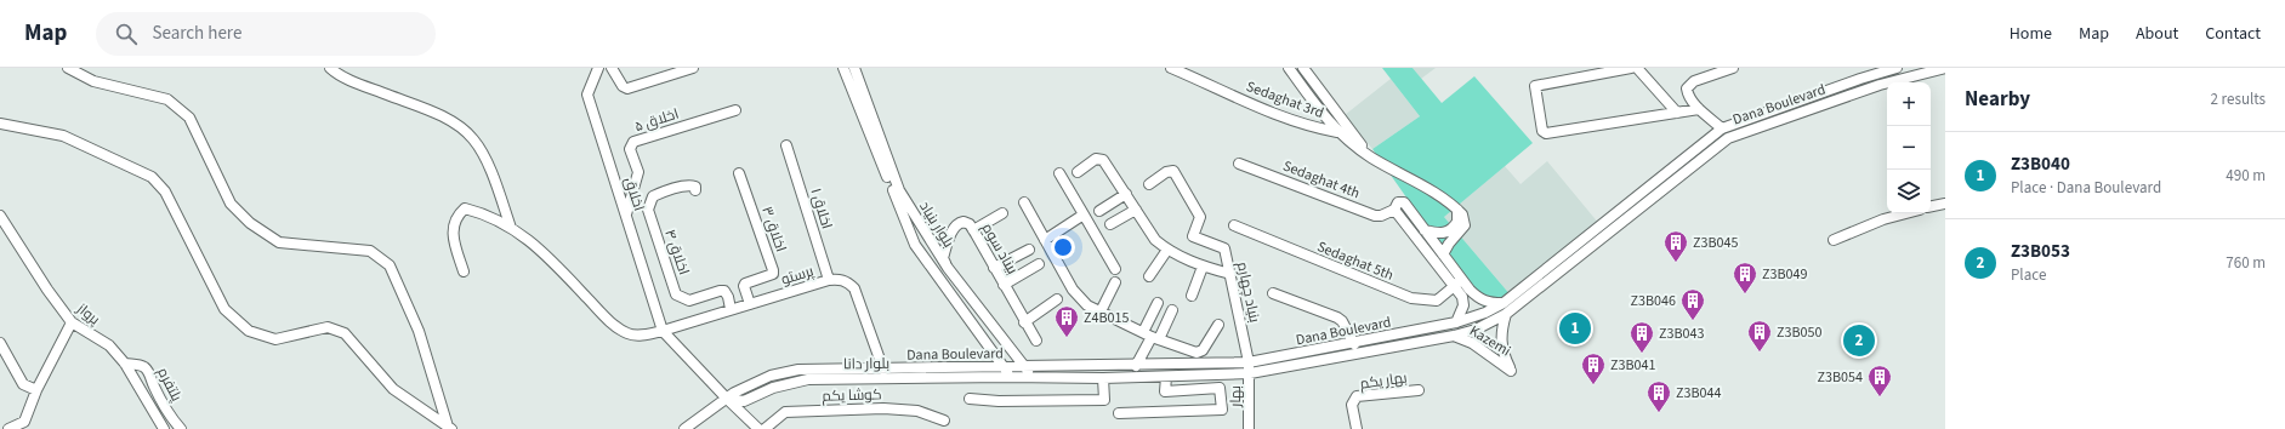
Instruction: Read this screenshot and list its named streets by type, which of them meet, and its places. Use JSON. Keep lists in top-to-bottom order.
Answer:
{
  "streets": {
    "street": [
      "Sedaghat 3rd",
      "Dana Boulevard",
      "اخلاق ۵",
      "Sedaghat 4th",
      "اخلاق",
      "اخلاق ۱",
      "بلوار بنیاد",
      "اخلاق ۳",
      "بیناد سوم",
      "اخلاق ۴",
      "Sedaghat 5th",
      "پرستو",
      "بنیاد چهارم",
      "پرواز",
      "Kazemi",
      "بلوار دانا",
      "بهار یکم",
      "پلتفرم",
      "کوشا یکم",
      "بهار"
    ]
  },
  "crossings": [
    ["Dana Boulevard", "بلوار بنیاد"],
    ["Dana Boulevard", "پرستو"],
    ["Dana Boulevard", "بنیاد چهارم"],
    ["Dana Boulevard", "Kazemi"],
    ["Dana Boulevard", "بلوار دانا"],
    ["Dana Boulevard", "بهار"],
    ["اخلاق ۵", "اخلاق"],
    ["اخلاق", "پرستو"],
    ["اخلاق ۱", "پرستو"],
    ["بلوار بنیاد", "بیناد سوم"],
    ["بلوار بنیاد", "بلوار دانا"],
    ["اخلاق ۳", "پرستو"],
    ["اخلاق ۴", "پرستو"],
    ["بنیاد چهارم", "بلوار دانا"],
    ["بنیاد چهارم", "بهار"],
    ["پرواز", "پلتفرم"],
    ["بلوار دانا", "بهار"]
  ],
  "places": {
    "building": [
      "Z3B045",
      "Z3B049",
      "Z3B046",
      "Z4B015",
      "Z3B050",
      "Z3B043",
      "Z3B041",
      "Z3B054",
      "Z3B044"
    ]
  },
  "page": {
    "header": "Map",
    "search": "Search here",
    "nav": [
      "Home",
      "Map",
      "About",
      "Contact"
    ],
    "heading": ["Nearby", "2 results"],
    "map_buttons": ["+", "−"],
    "list": [
      {
        "mark": "1",
        "name": "Z3B040",
        "note": "Place · Dana Boulevard",
        "value": "490 m"
      },
      {
        "mark": "2",
        "name": "Z3B053",
        "note": "Place",
        "value": "760 m"
      }
    ],
    "pins": ["1", "2"]
  }
}
